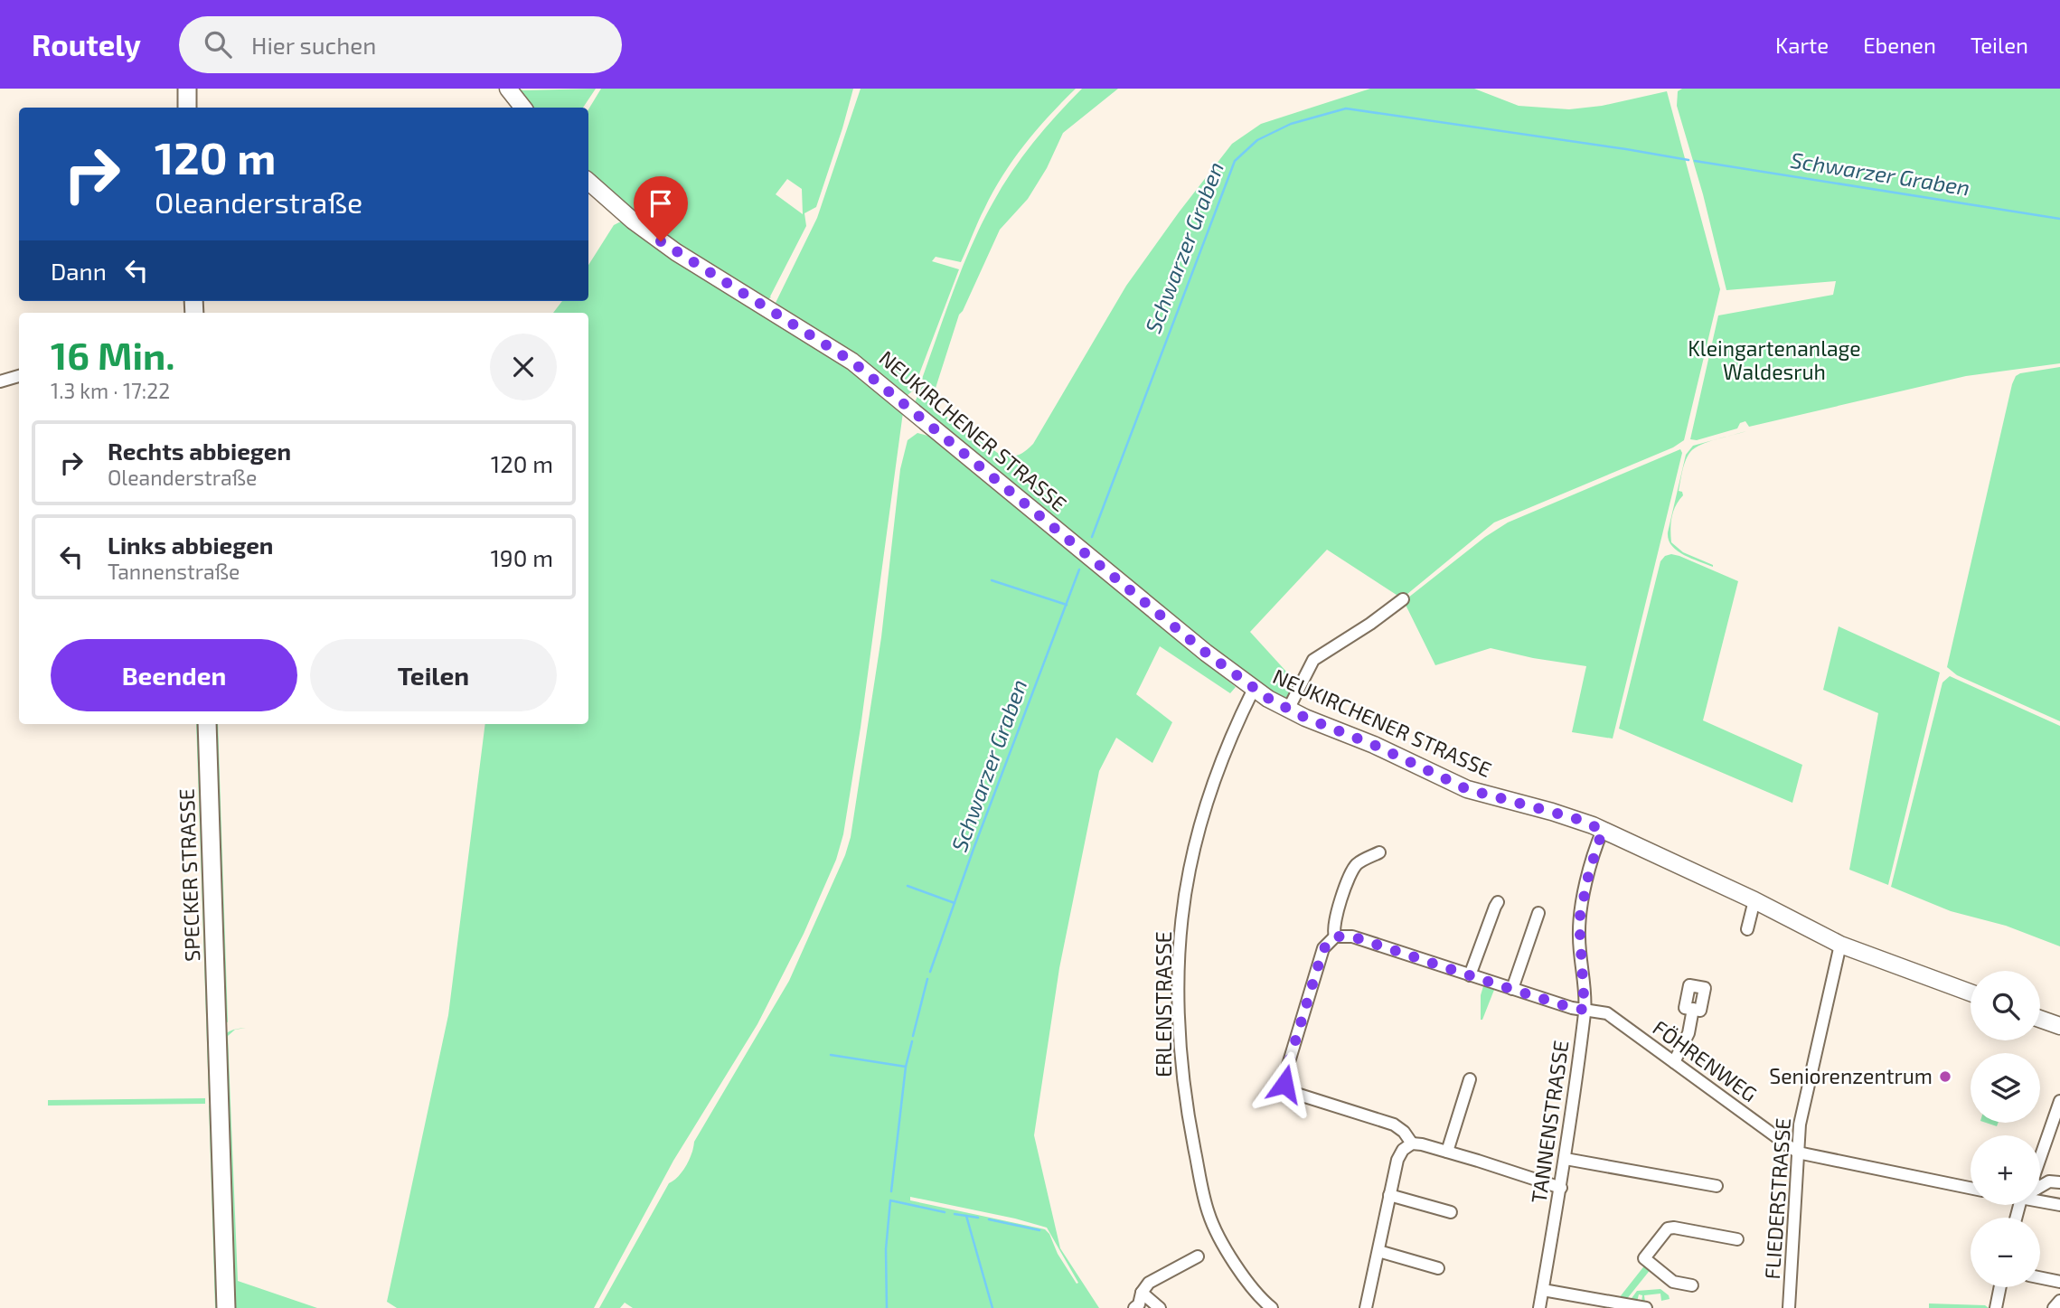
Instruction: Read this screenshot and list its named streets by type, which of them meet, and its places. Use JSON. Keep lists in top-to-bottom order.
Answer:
{
  "streets": {
    "main road": ["SPECKER STRASSE"],
    "street": [
      "NEUKIRCHENER STRASSE",
      "ERLENSTRASSE",
      "FÖHRENWEG",
      "TANNENSTRASSE",
      "FLIEDERSTRASSE"
    ]
  },
  "crossings": [
    ["NEUKIRCHENER STRASSE", "ERLENSTRASSE"],
    ["NEUKIRCHENER STRASSE", "TANNENSTRASSE"],
    ["NEUKIRCHENER STRASSE", "FLIEDERSTRASSE"],
    ["FÖHRENWEG", "TANNENSTRASSE"],
    ["FÖHRENWEG", "FLIEDERSTRASSE"]
  ],
  "water": ["Schwarzer Graben"],
  "parks": ["Kleingartenanlage Waldesruh"],
  "places": ["Seniorenzentrum"],
  "page": {
    "header": "Routely",
    "search": "Hier suchen",
    "nav": ["Karte", "Ebenen", "Teilen"],
    "turn": ["120 m", "Oleanderstraße"],
    "then": "Dann",
    "heading": ["16 Min.", "1.3 km · 17:22"],
    "list": [
      {
        "name": "Rechts abbiegen",
        "note": "Oleanderstraße",
        "value": "120 m"
      },
      {
        "name": "Links abbiegen",
        "note": "Tannenstraße",
        "value": "190 m"
      }
    ],
    "buttons": ["Beenden", "Teilen"],
    "map_buttons": ["+", "−"]
  }
}
